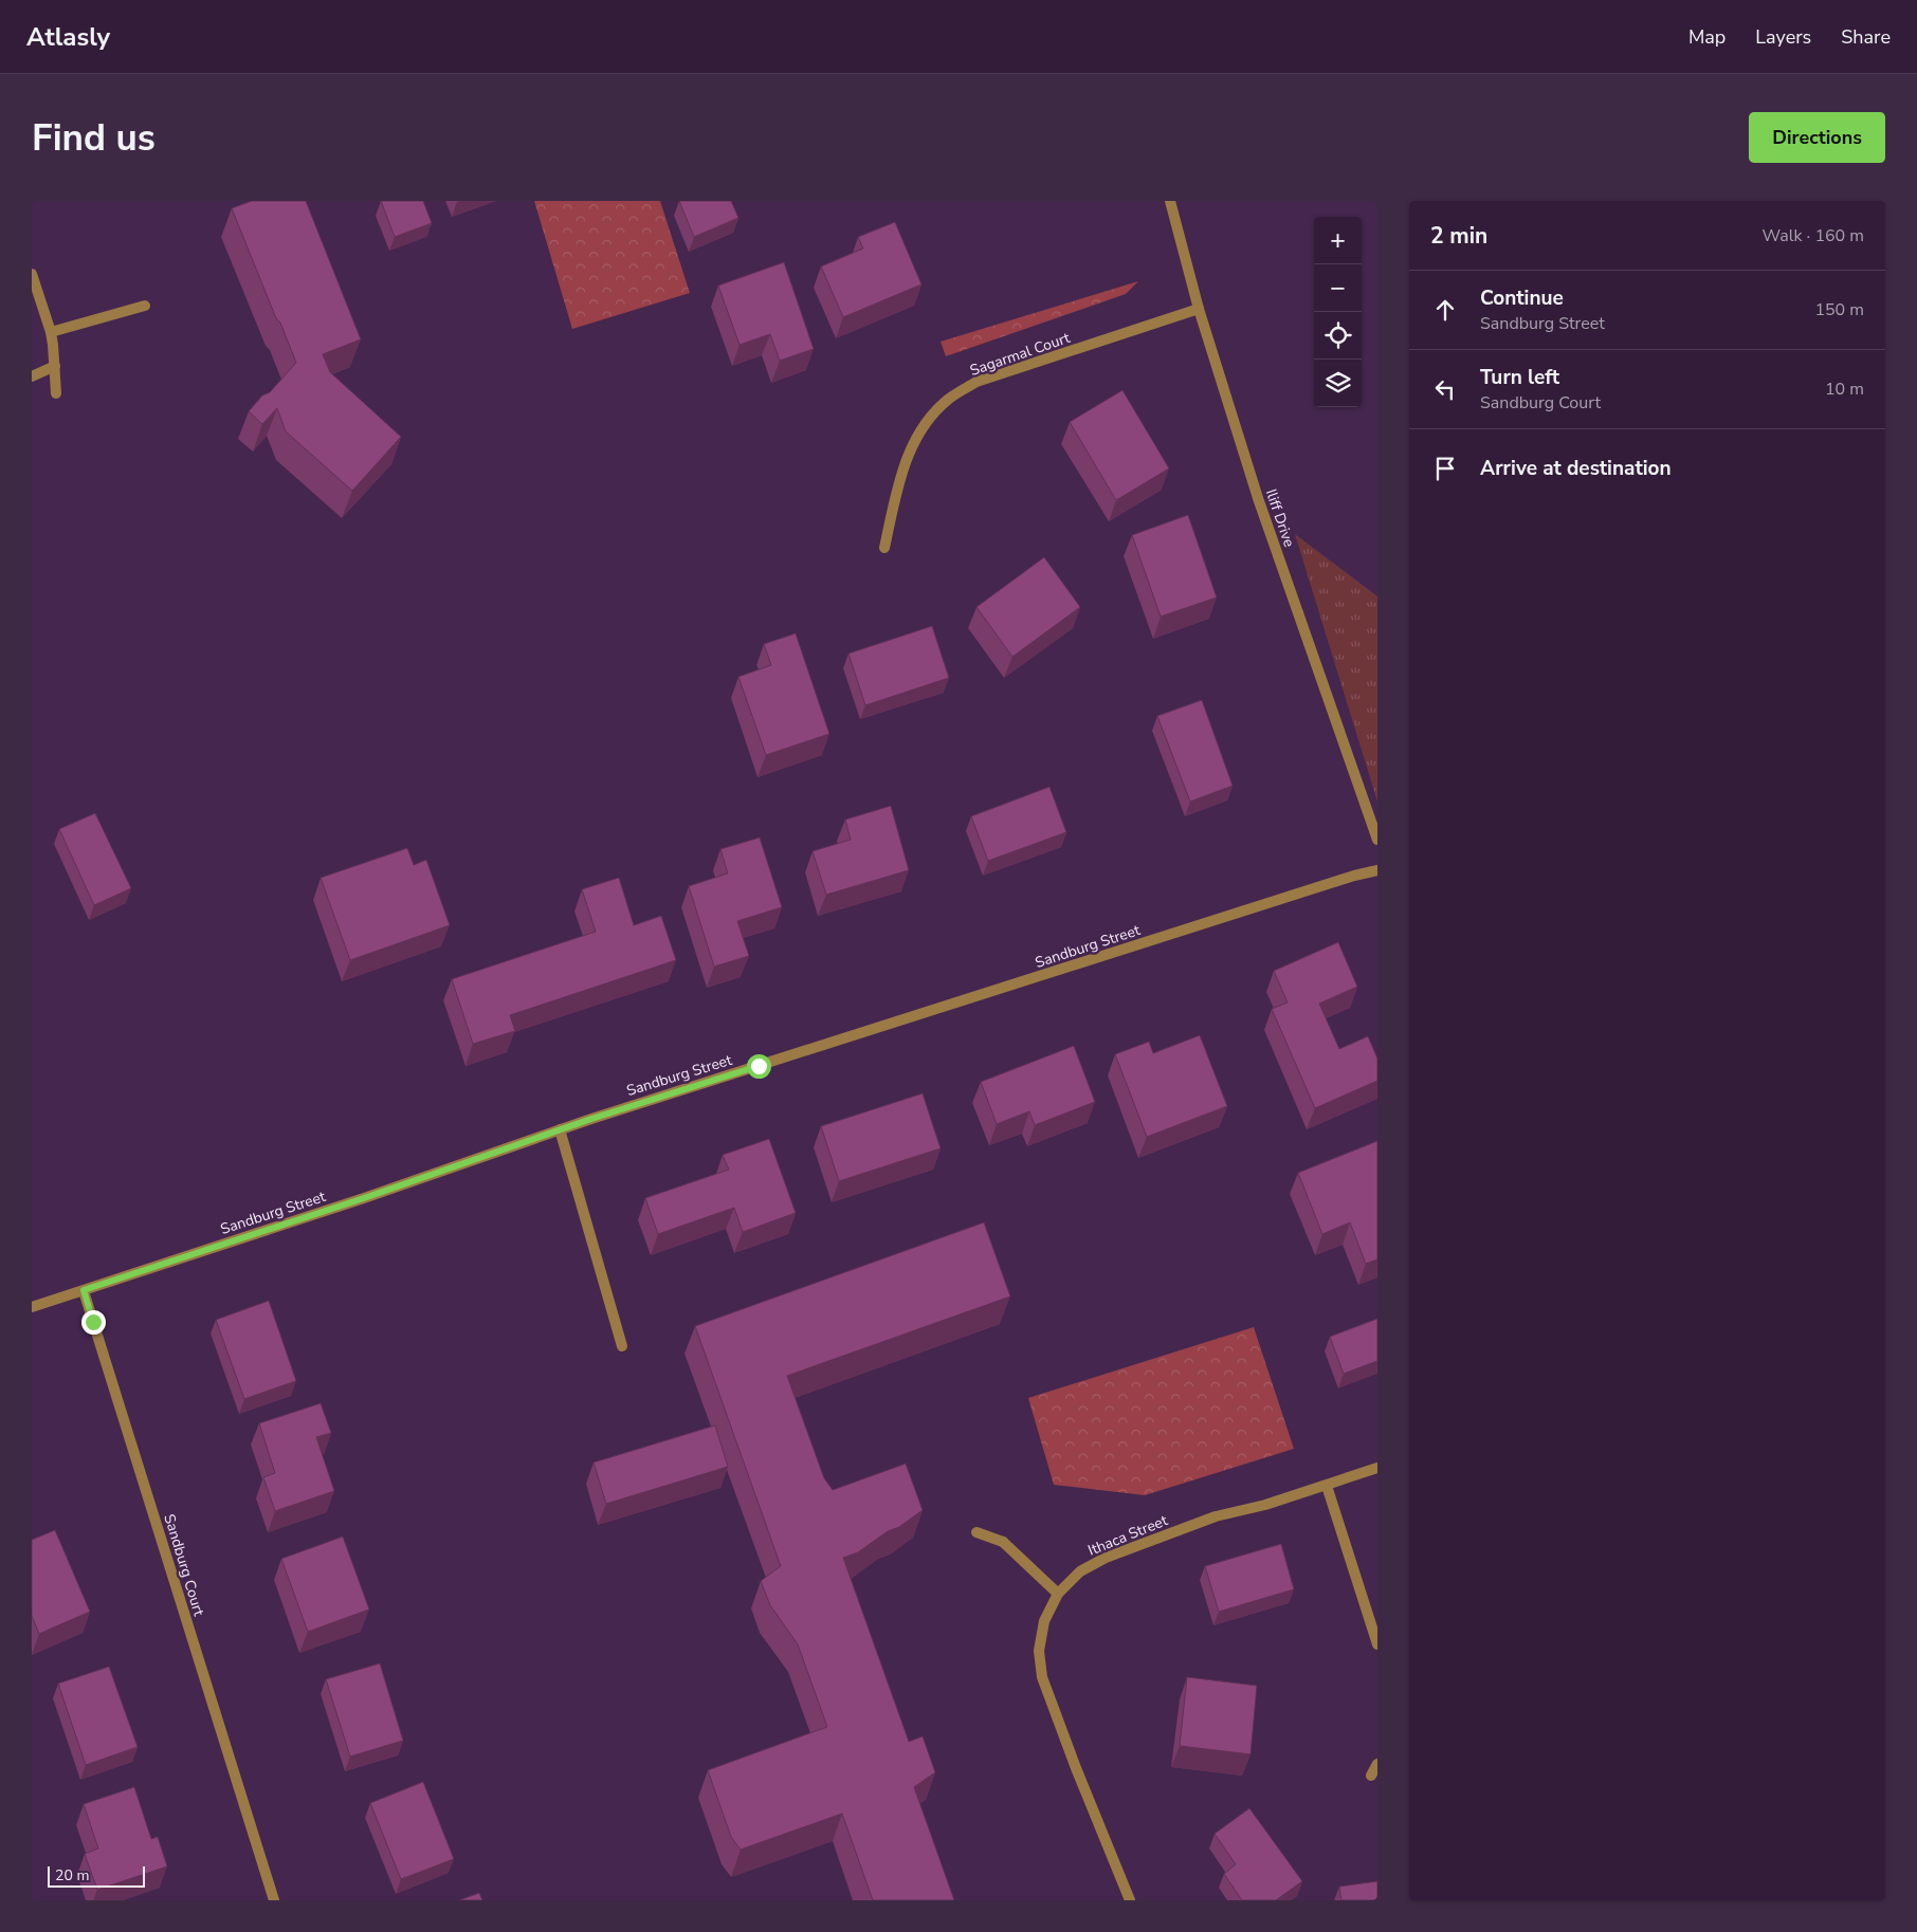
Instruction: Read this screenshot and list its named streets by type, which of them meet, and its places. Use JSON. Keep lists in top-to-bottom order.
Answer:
{
  "streets": {
    "street": [
      "Sagarmal Court",
      "Iliff Drive",
      "Sandburg Street",
      "Ithaca Street",
      "Sandburg Court"
    ]
  },
  "crossings": [
    ["Sagarmal Court", "Iliff Drive"],
    ["Sandburg Street", "Sandburg Court"]
  ],
  "scale_bar": "20 m",
  "page": {
    "header": "Atlasly",
    "nav": ["Map", "Layers", "Share"],
    "buttons": "Directions",
    "title": "Find us",
    "heading": ["2 min", "Walk · 160 m"],
    "map_buttons": ["+", "−"],
    "list": [
      ["Continue", "Sandburg Street", "150 m"],
      ["Turn left", "Sandburg Court", "10 m"],
      "Arrive at destination"
    ],
    "scale": "20 m"
  }
}
